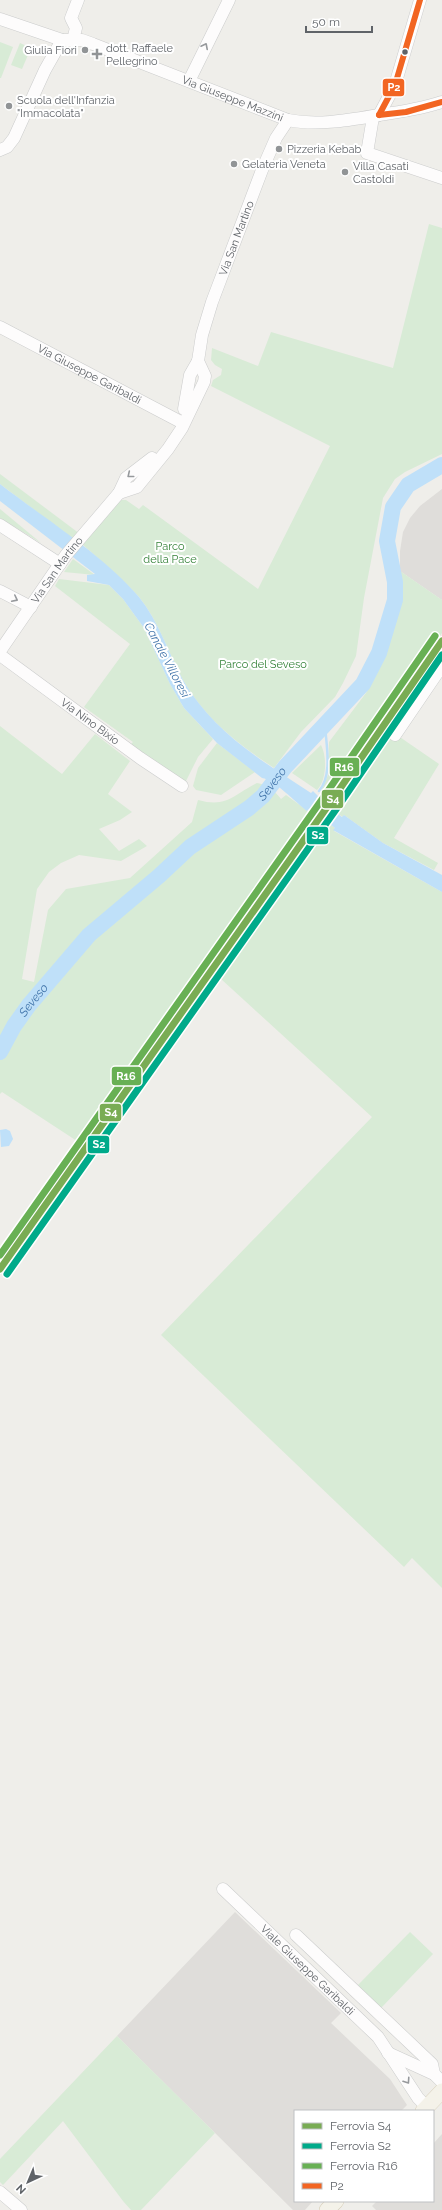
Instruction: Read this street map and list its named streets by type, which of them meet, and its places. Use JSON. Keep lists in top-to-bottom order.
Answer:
{
  "streets": {
    "street": [
      "Via Giuseppe Mazzini",
      "Via San Martino",
      "Via Giuseppe Garibaldi",
      "Via Nino Bixio",
      "Viale Giuseppe Garibaldi"
    ]
  },
  "crossings": [
    ["Via Giuseppe Mazzini", "Via San Martino"],
    ["Via San Martino", "Via Giuseppe Garibaldi"]
  ],
  "water": ["Canale Villoresi", "Seveso"],
  "parks": ["Parco della Pace", "Parco del Seveso"],
  "places": {
    "other": [
      "Giulia Fiori",
      "Scuola dell'Infanzia \"Immacolata\"",
      "Pizzeria Kebab",
      "Gelateria Veneta",
      "Villa Casati Castoldi"
    ],
    "health": ["dott. Raffaele Pellegrino"]
  },
  "lines": [
    "transit line P2",
    "rail line R16",
    "rail line S4",
    "rail line S2"
  ],
  "legend": [
    "Ferrovia S4",
    "Ferrovia S2",
    "Ferrovia R16",
    "P2"
  ],
  "scale_bar": "50 m",
  "north": "bottom left"
}
